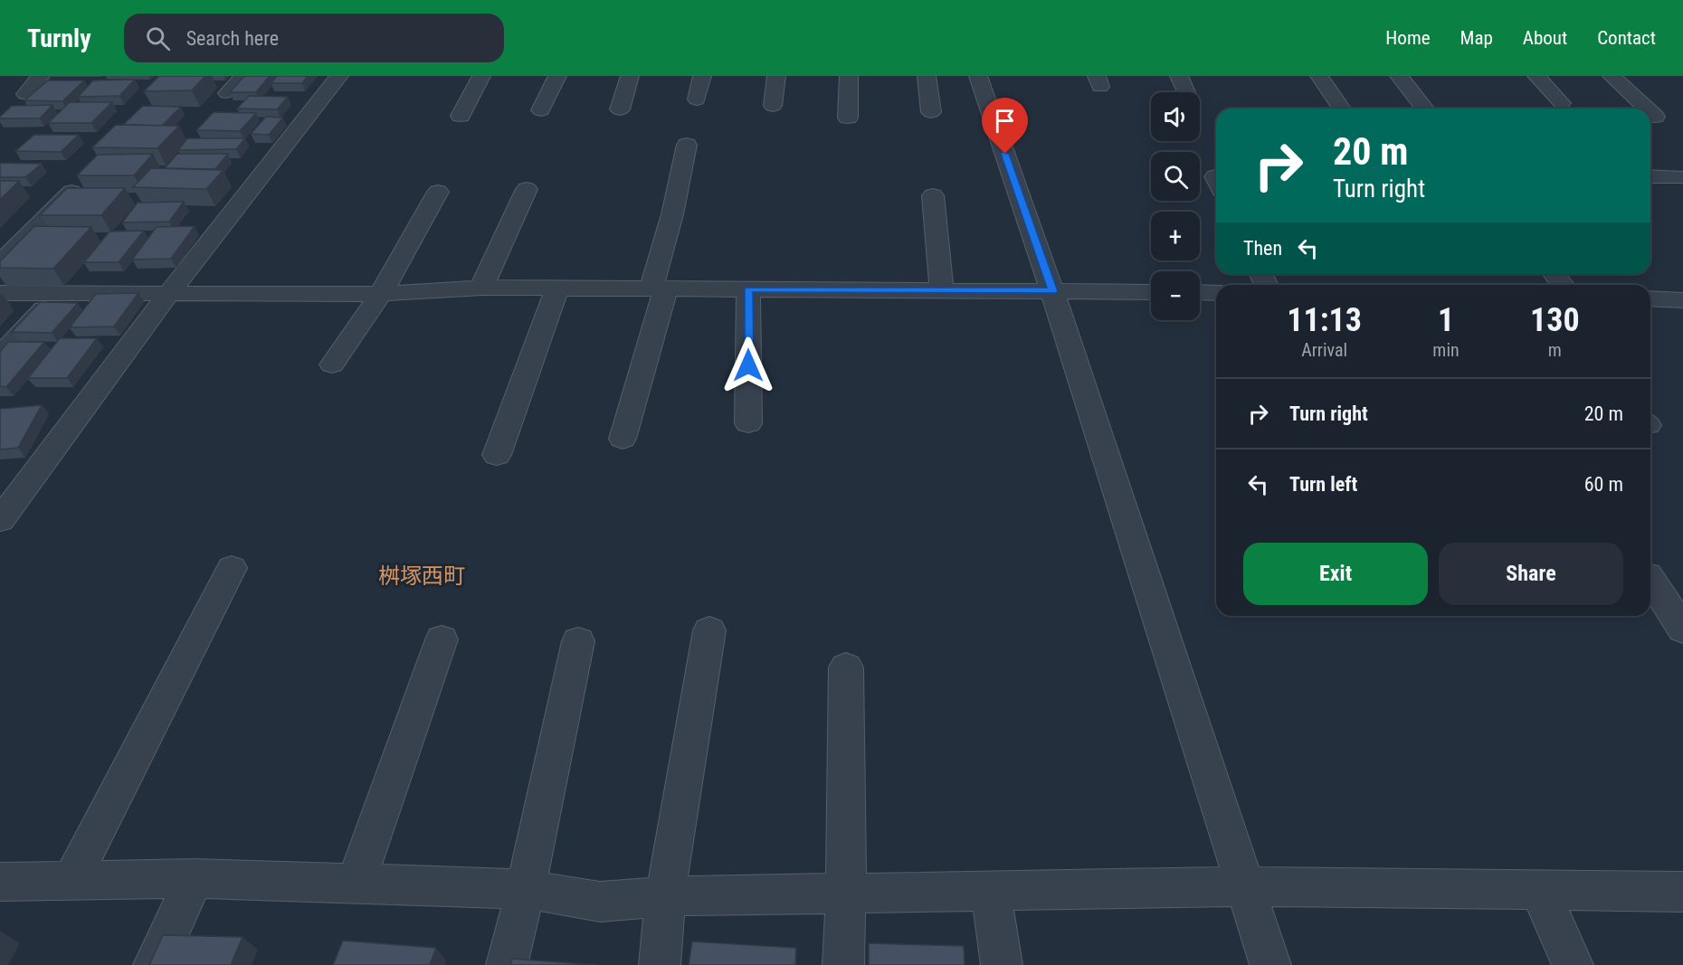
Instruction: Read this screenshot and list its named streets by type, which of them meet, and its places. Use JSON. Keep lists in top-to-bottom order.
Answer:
{
  "districts": ["桝塚西町"],
  "page": {
    "header": "Turnly",
    "search": "Search here",
    "nav": [
      "Home",
      "Map",
      "About",
      "Contact"
    ],
    "map_buttons": ["+", "−"],
    "turn": ["20 m", "Turn right"],
    "then": "Then",
    "eta": [
      "11:13",
      "Arrival",
      "1",
      "min",
      "130",
      "m"
    ],
    "list": [
      {
        "name": "Turn right",
        "value": "20 m"
      },
      {
        "name": "Turn left",
        "value": "60 m"
      }
    ],
    "buttons": ["Exit", "Share"]
  }
}
